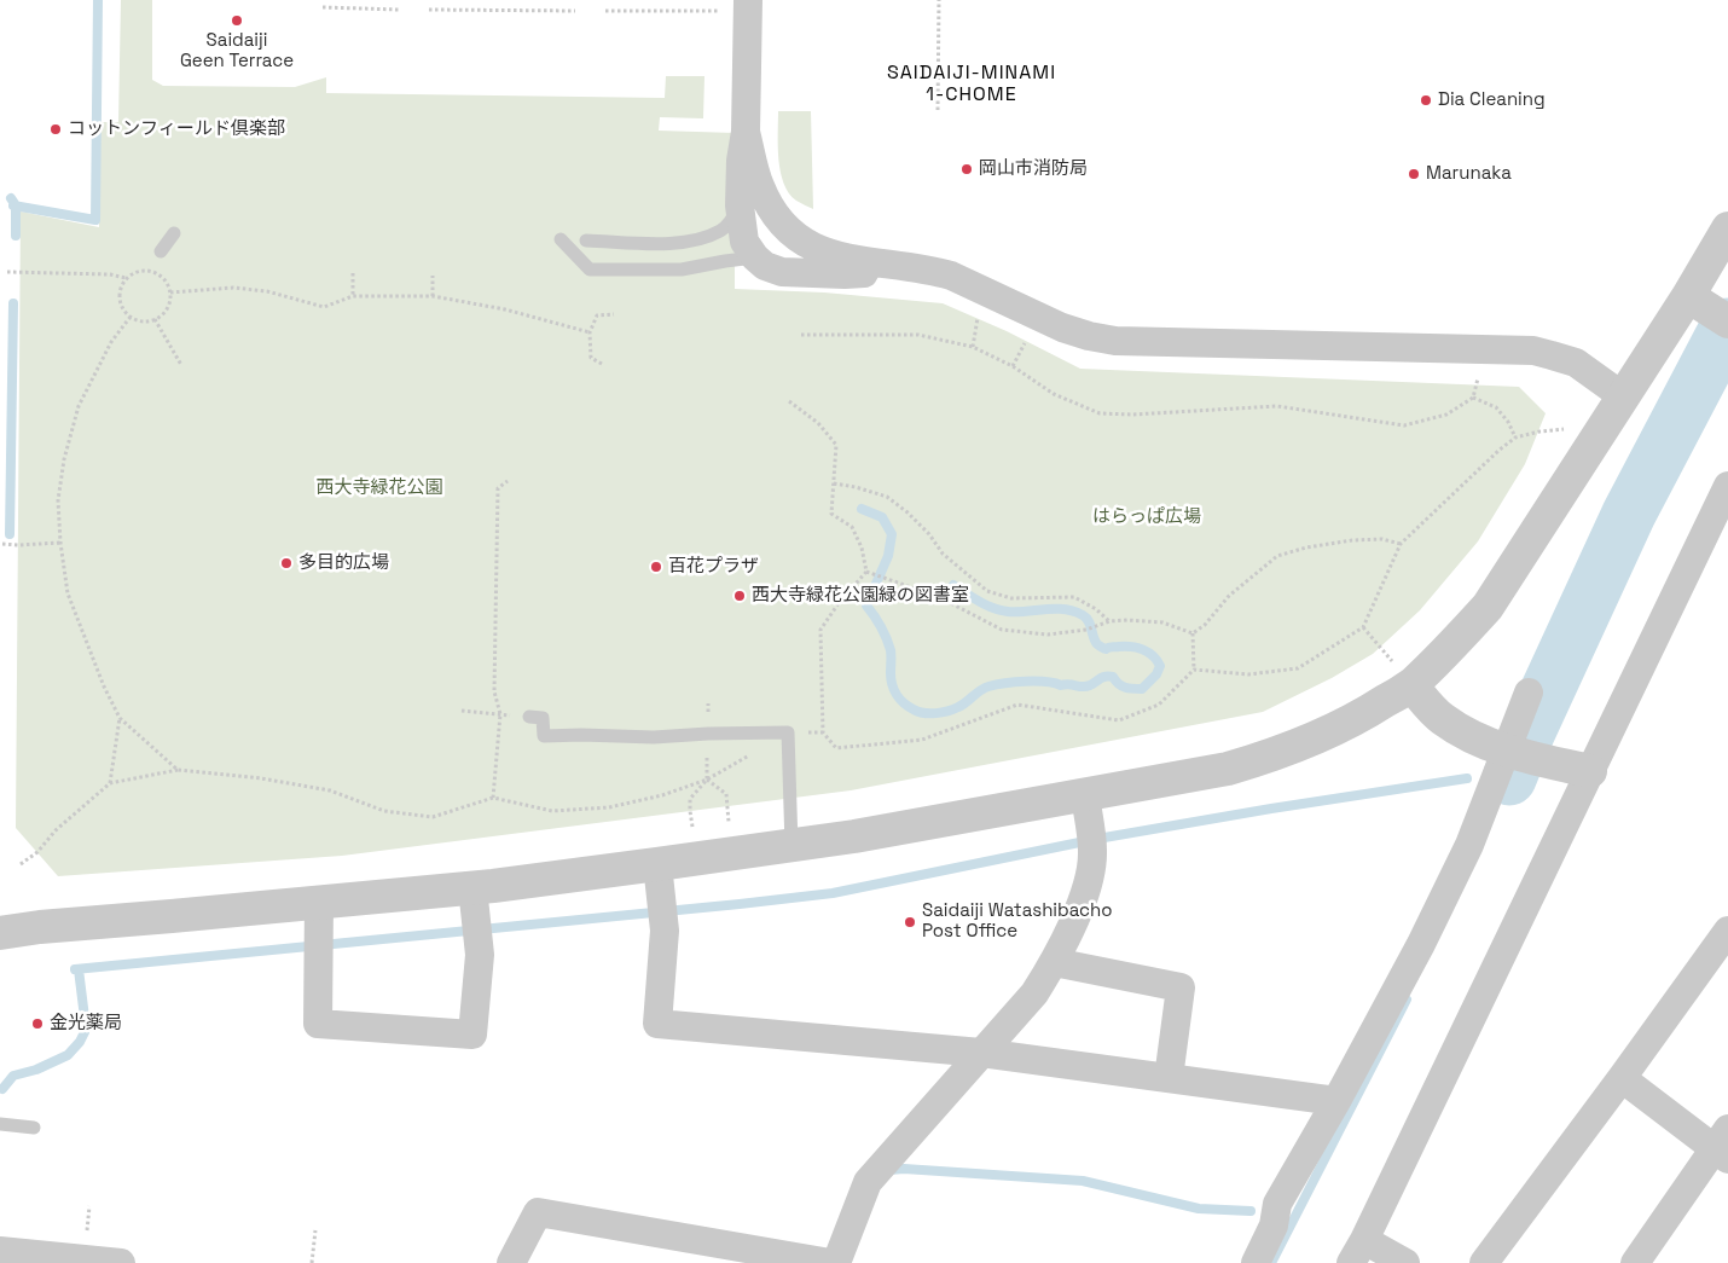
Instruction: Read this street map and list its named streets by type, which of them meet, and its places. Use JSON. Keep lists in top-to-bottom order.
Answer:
{
  "districts": ["SAIDAIJI-MINAMI 1-CHOME"],
  "parks": ["西大寺緑花公園", "はらっぱ広場"],
  "places": [
    "Saidaiji Geen Terrace",
    "Dia Cleaning",
    "コットンフィールド倶楽部",
    "岡山市消防局",
    "Marunaka",
    "多目的広場",
    "百花プラザ",
    "西大寺緑花公園緑の図書室",
    "Saidaiji Watashibacho Post Office",
    "金光薬局"
  ]
}
